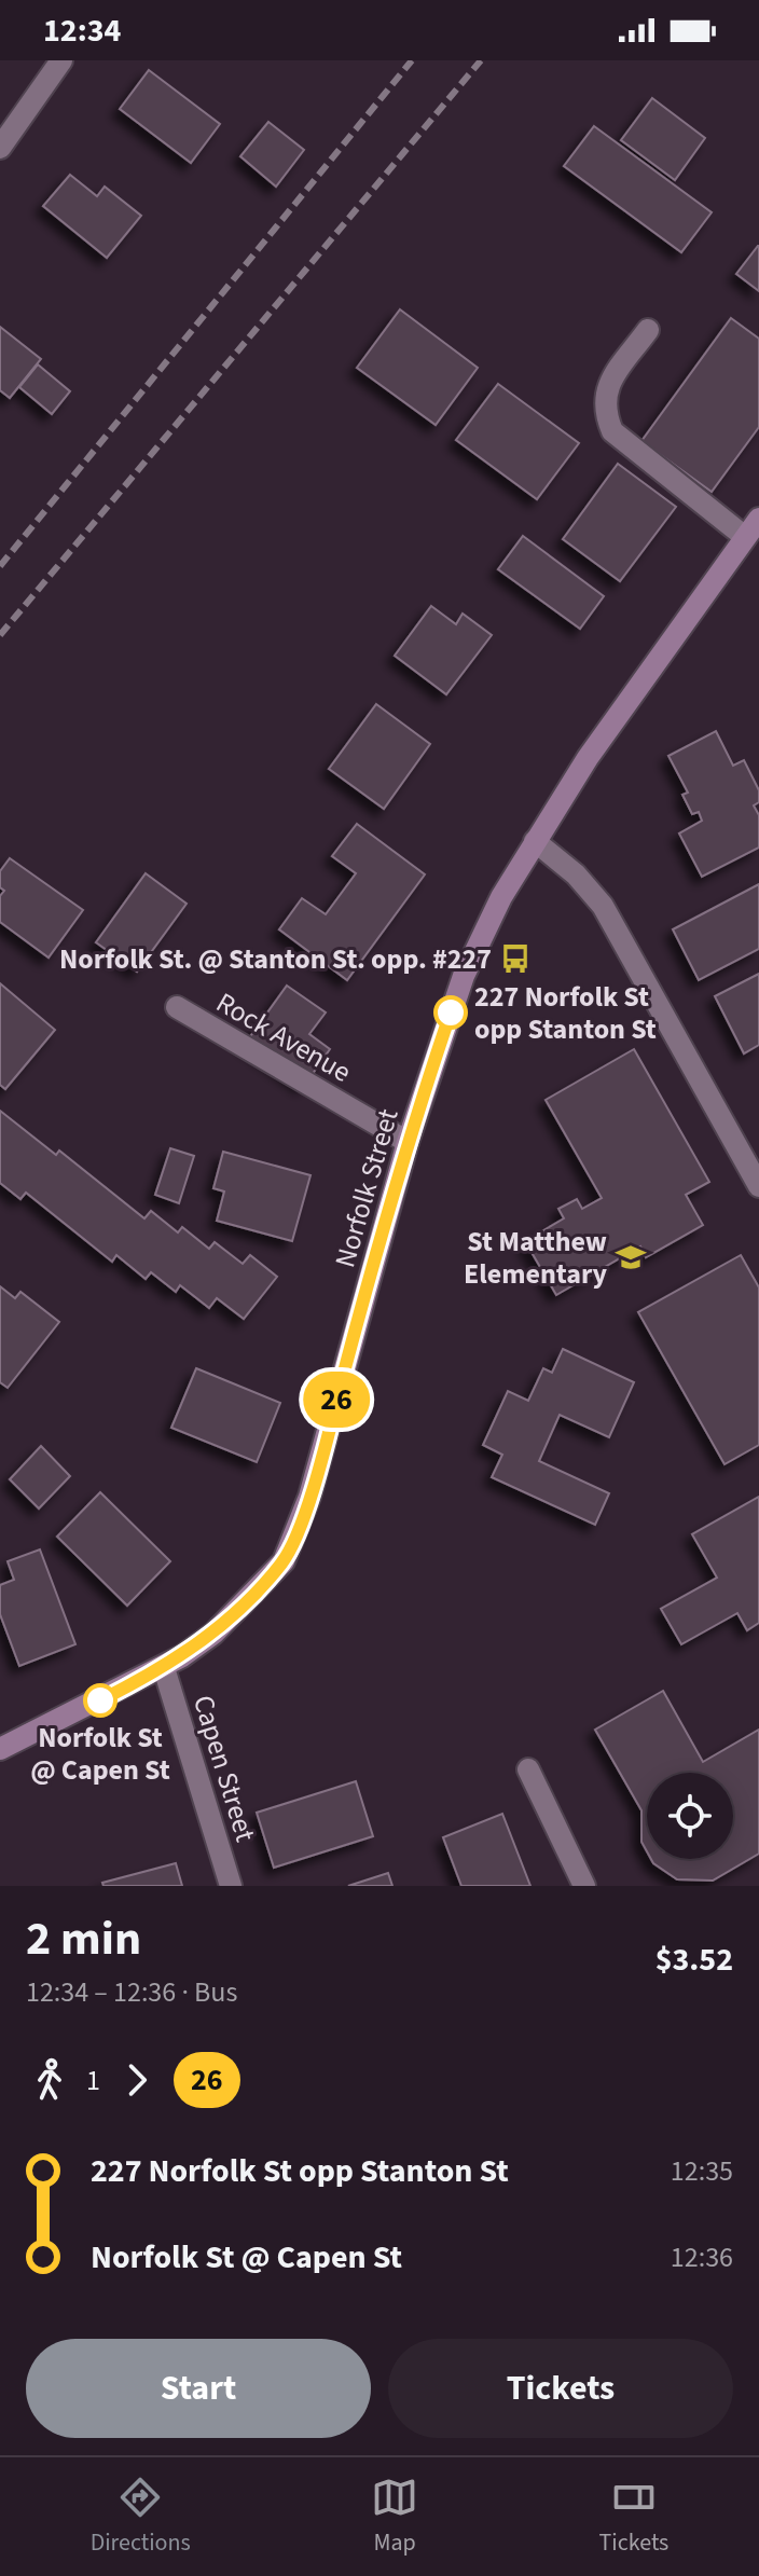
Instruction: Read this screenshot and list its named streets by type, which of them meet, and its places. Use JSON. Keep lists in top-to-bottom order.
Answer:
{
  "streets": {
    "main road": ["Norfolk Street"],
    "street": ["Rock Avenue", "Capen Street"]
  },
  "crossings": [
    ["Rock Avenue", "Norfolk Street"],
    ["Norfolk Street", "Capen Street"]
  ],
  "places": {
    "bus stop": ["Norfolk St. @ Stanton St. opp. #227"],
    "other": ["227 Norfolk St opp Stanton St", "Norfolk St @ Capen St"],
    "school or university": ["St Matthew Elementary"]
  },
  "lines": ["bus line 26"],
  "page": {
    "status": "12:34",
    "on_map": "26",
    "heading": ["2 min", "12:34 – 12:36 · Bus", "$3.52"],
    "legs": ["1", "26"],
    "list": [
      {
        "name": "227 Norfolk St opp Stanton St",
        "value": "12:35"
      },
      {
        "name": "Norfolk St @ Capen St",
        "value": "12:36"
      }
    ],
    "buttons": ["Start", "Tickets"],
    "tabs": ["Directions", "Map", "Tickets"]
  }
}
